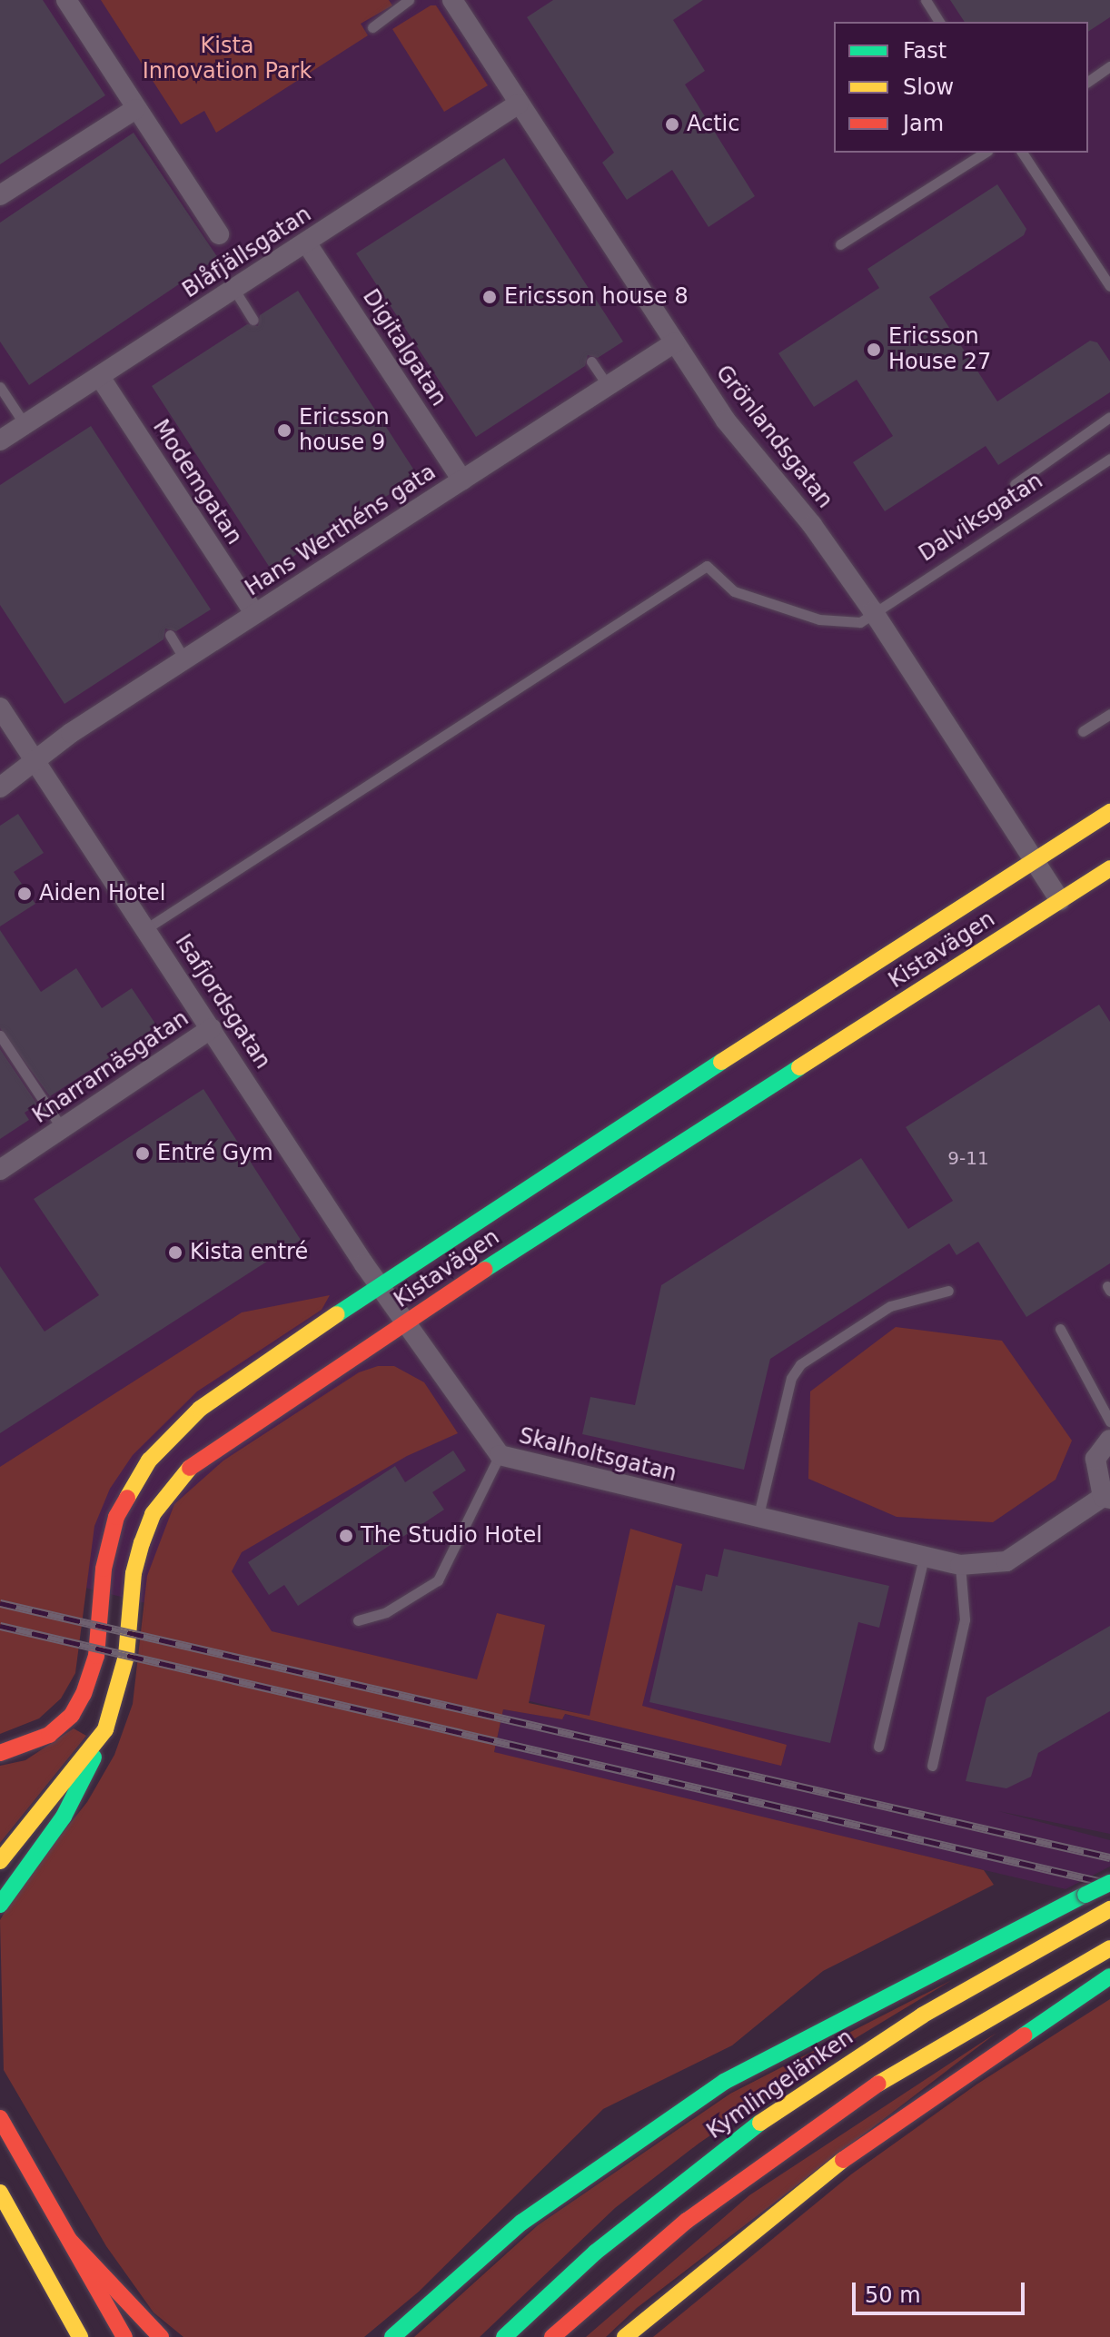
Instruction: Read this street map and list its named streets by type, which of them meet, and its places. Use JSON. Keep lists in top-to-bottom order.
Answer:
{
  "streets": {
    "main road": ["Kistavägen", "Kymlingelänken"],
    "street": [
      "Blåfjällsgatan",
      "Digitalgatan",
      "Grönlandsgatan",
      "Modemgatan",
      "Hans Werthéns gata",
      "Isafjordsgatan",
      "Knarrarnäsgatan",
      "Skalholtsgatan"
    ],
    "lane": ["Dalviksgatan"]
  },
  "crossings": [
    ["Blåfjällsgatan", "Digitalgatan"],
    ["Blåfjällsgatan", "Grönlandsgatan"],
    ["Blåfjällsgatan", "Modemgatan"],
    ["Digitalgatan", "Hans Werthéns gata"],
    ["Grönlandsgatan", "Dalviksgatan"],
    ["Grönlandsgatan", "Hans Werthéns gata"],
    ["Grönlandsgatan", "Kistavägen"],
    ["Modemgatan", "Hans Werthéns gata"],
    ["Dalviksgatan", "Isafjordsgatan"],
    ["Hans Werthéns gata", "Isafjordsgatan"],
    ["Kistavägen", "Isafjordsgatan"],
    ["Kistavägen", "Skalholtsgatan"],
    ["Isafjordsgatan", "Knarrarnäsgatan"],
    ["Isafjordsgatan", "Skalholtsgatan"]
  ],
  "parks": ["Kista Innovation Park"],
  "places": [
    "Actic",
    "Ericsson house 8",
    "Ericsson House 27",
    "Ericsson house 9",
    "Aiden Hotel",
    "Entré Gym",
    "Kista entré",
    "The Studio Hotel"
  ],
  "house_numbers": ["9-11"],
  "legend": ["Fast", "Slow", "Jam"],
  "scale_bar": "50 m"
}
